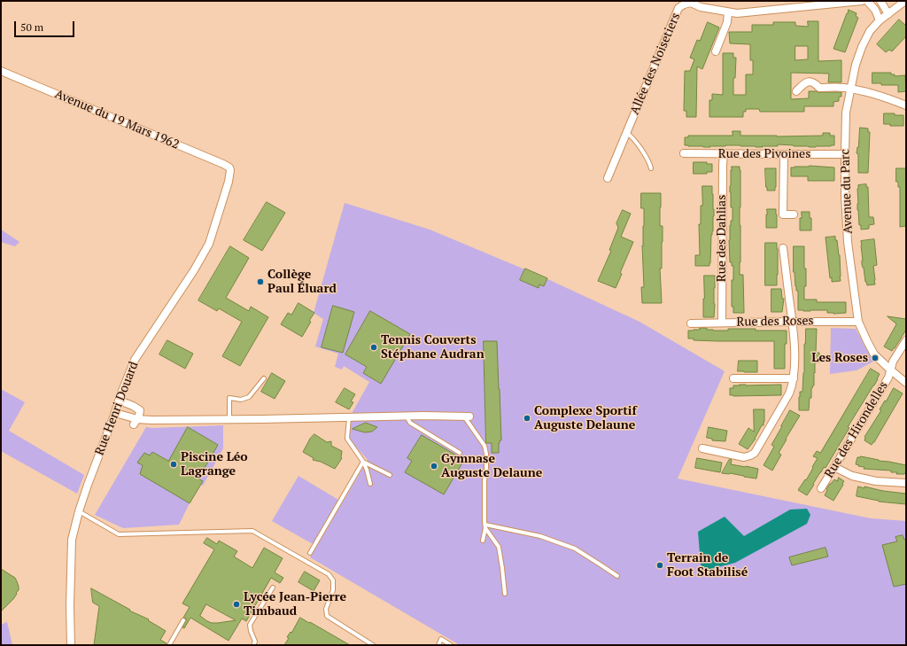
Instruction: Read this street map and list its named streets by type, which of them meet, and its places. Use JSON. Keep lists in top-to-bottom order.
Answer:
{
  "streets": {
    "street": [
      "Allée des Noisetiers",
      "Avenue du 19 Mars 1962",
      "Rue des Pivoines",
      "Avenue du Parc",
      "Rue des Dahlias",
      "Rue des Roses",
      "Rue Henri Douard",
      "Rue des Hirondelles"
    ]
  },
  "crossings": [
    ["Avenue du 19 Mars 1962", "Rue Henri Douard"],
    ["Rue des Pivoines", "Avenue du Parc"],
    ["Rue des Pivoines", "Rue des Dahlias"],
    ["Avenue du Parc", "Rue des Roses"],
    ["Avenue du Parc", "Rue des Hirondelles"],
    ["Rue des Dahlias", "Rue des Roses"]
  ],
  "places": [
    "Collège Paul Éluard",
    "Tennis Couverts Stéphane Audran",
    "Les Roses",
    "Complexe Sportif Auguste Delaune",
    "Piscine Léo Lagrange",
    "Gymnase Auguste Delaune",
    "Terrain de Foot Stabilisé",
    "Lycée Jean-Pierre Timbaud"
  ],
  "scale_bar": "50 m"
}
